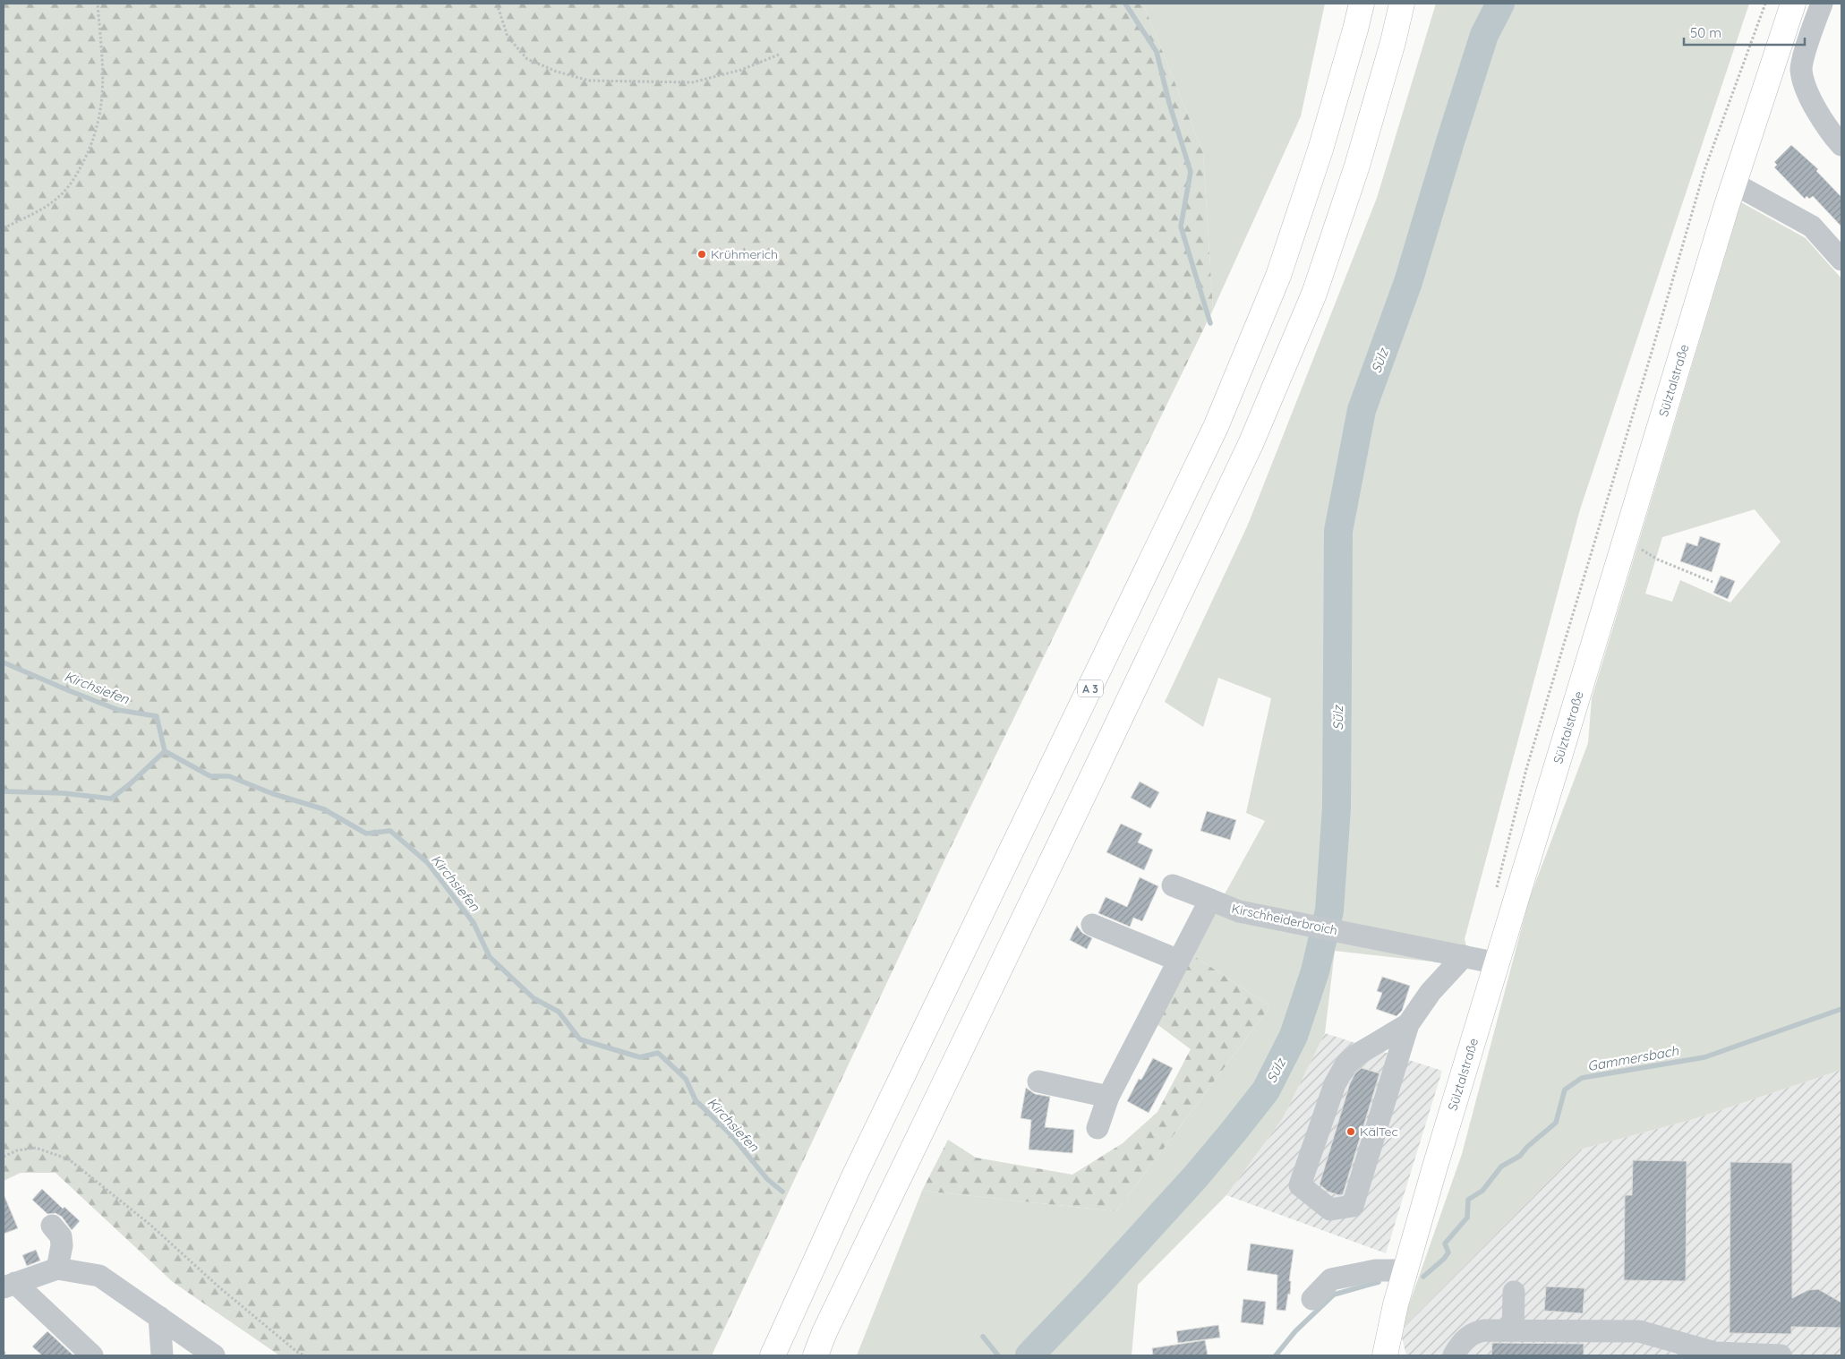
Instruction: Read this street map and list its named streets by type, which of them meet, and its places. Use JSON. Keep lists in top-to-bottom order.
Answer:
{
  "streets": {
    "main road": ["Sülztalstraße", "A 3"],
    "street": ["Kirschheiderbroich"]
  },
  "crossings": [
    ["Sülztalstraße", "Kirschheiderbroich"]
  ],
  "water": ["Sülz", "Kirchsiefen", "Gammersbach"],
  "places": ["Krühmerich", "KälTec"],
  "scale_bar": "50 m"
}
